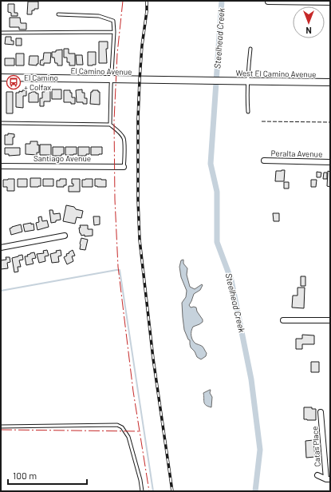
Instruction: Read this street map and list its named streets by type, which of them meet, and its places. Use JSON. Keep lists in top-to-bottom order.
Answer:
{
  "streets": {
    "main road": ["El Camino Avenue", "West El Camino Avenue"],
    "street": ["Peralta Avenue", "Santiago Avenue", "Catas Place"]
  },
  "crossings": [
    ["El Camino Avenue", "West El Camino Avenue"]
  ],
  "water": ["Steelhead Creek"],
  "places": {
    "bus stop": ["El Camino + Colfax"]
  },
  "scale_bar": "100 m",
  "north": "bottom"
}
